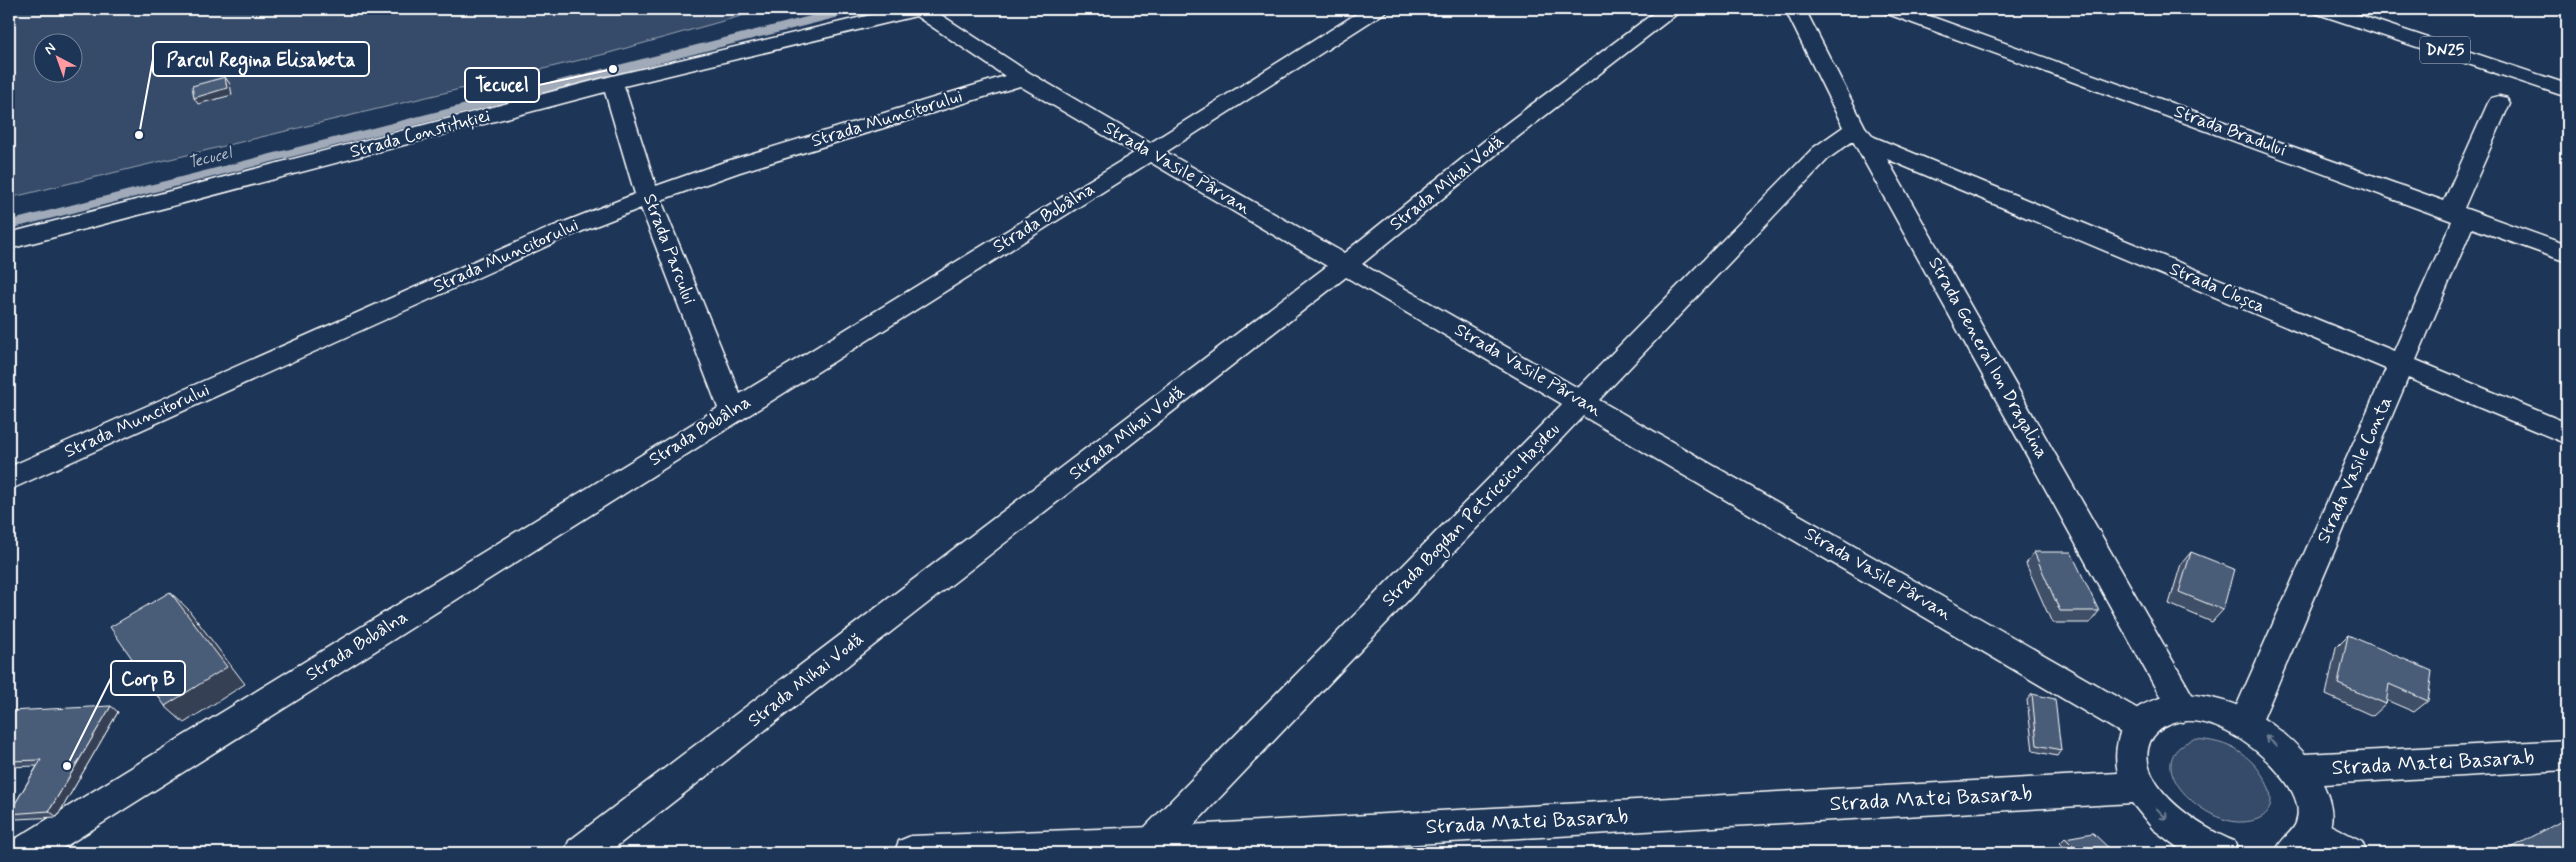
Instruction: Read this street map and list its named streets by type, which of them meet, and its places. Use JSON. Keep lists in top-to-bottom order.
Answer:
{
  "streets": {
    "street": [
      "DN25",
      "Strada Muncitorului",
      "Strada Bradului",
      "Strada Constituției",
      "Strada Vasile Pârvan",
      "Strada Mihai Vodă",
      "Strada Bobâlna",
      "Strada Parcului",
      "Strada Cloșca",
      "Strada General Ion Dragalina",
      "Strada Vasile Conta",
      "Strada Bogdan Petriceicu Hașdeu",
      "Strada Matei Basarab"
    ]
  },
  "crossings": [
    ["Strada Muncitorului", "Strada Vasile Pârvan"],
    ["Strada Muncitorului", "Strada Parcului"],
    ["Strada Bradului", "Strada Vasile Conta"],
    ["Strada Constituției", "Strada Vasile Pârvan"],
    ["Strada Constituției", "Strada Parcului"],
    ["Strada Vasile Pârvan", "Strada Mihai Vodă"],
    ["Strada Vasile Pârvan", "Strada Bobâlna"],
    ["Strada Vasile Pârvan", "Strada Bogdan Petriceicu Hașdeu"],
    ["Strada Bobâlna", "Strada Parcului"],
    ["Strada Cloșca", "Strada General Ion Dragalina"],
    ["Strada Cloșca", "Strada Vasile Conta"],
    ["Strada Cloșca", "Strada Bogdan Petriceicu Hașdeu"],
    ["Strada General Ion Dragalina", "Strada Bogdan Petriceicu Hașdeu"],
    ["Strada Bogdan Petriceicu Hașdeu", "Strada Matei Basarab"]
  ],
  "water": ["Tecucel"],
  "places": ["Tecucel", "Parcul Regina Elisabeta", "Corp B"],
  "north": "top left"
}
